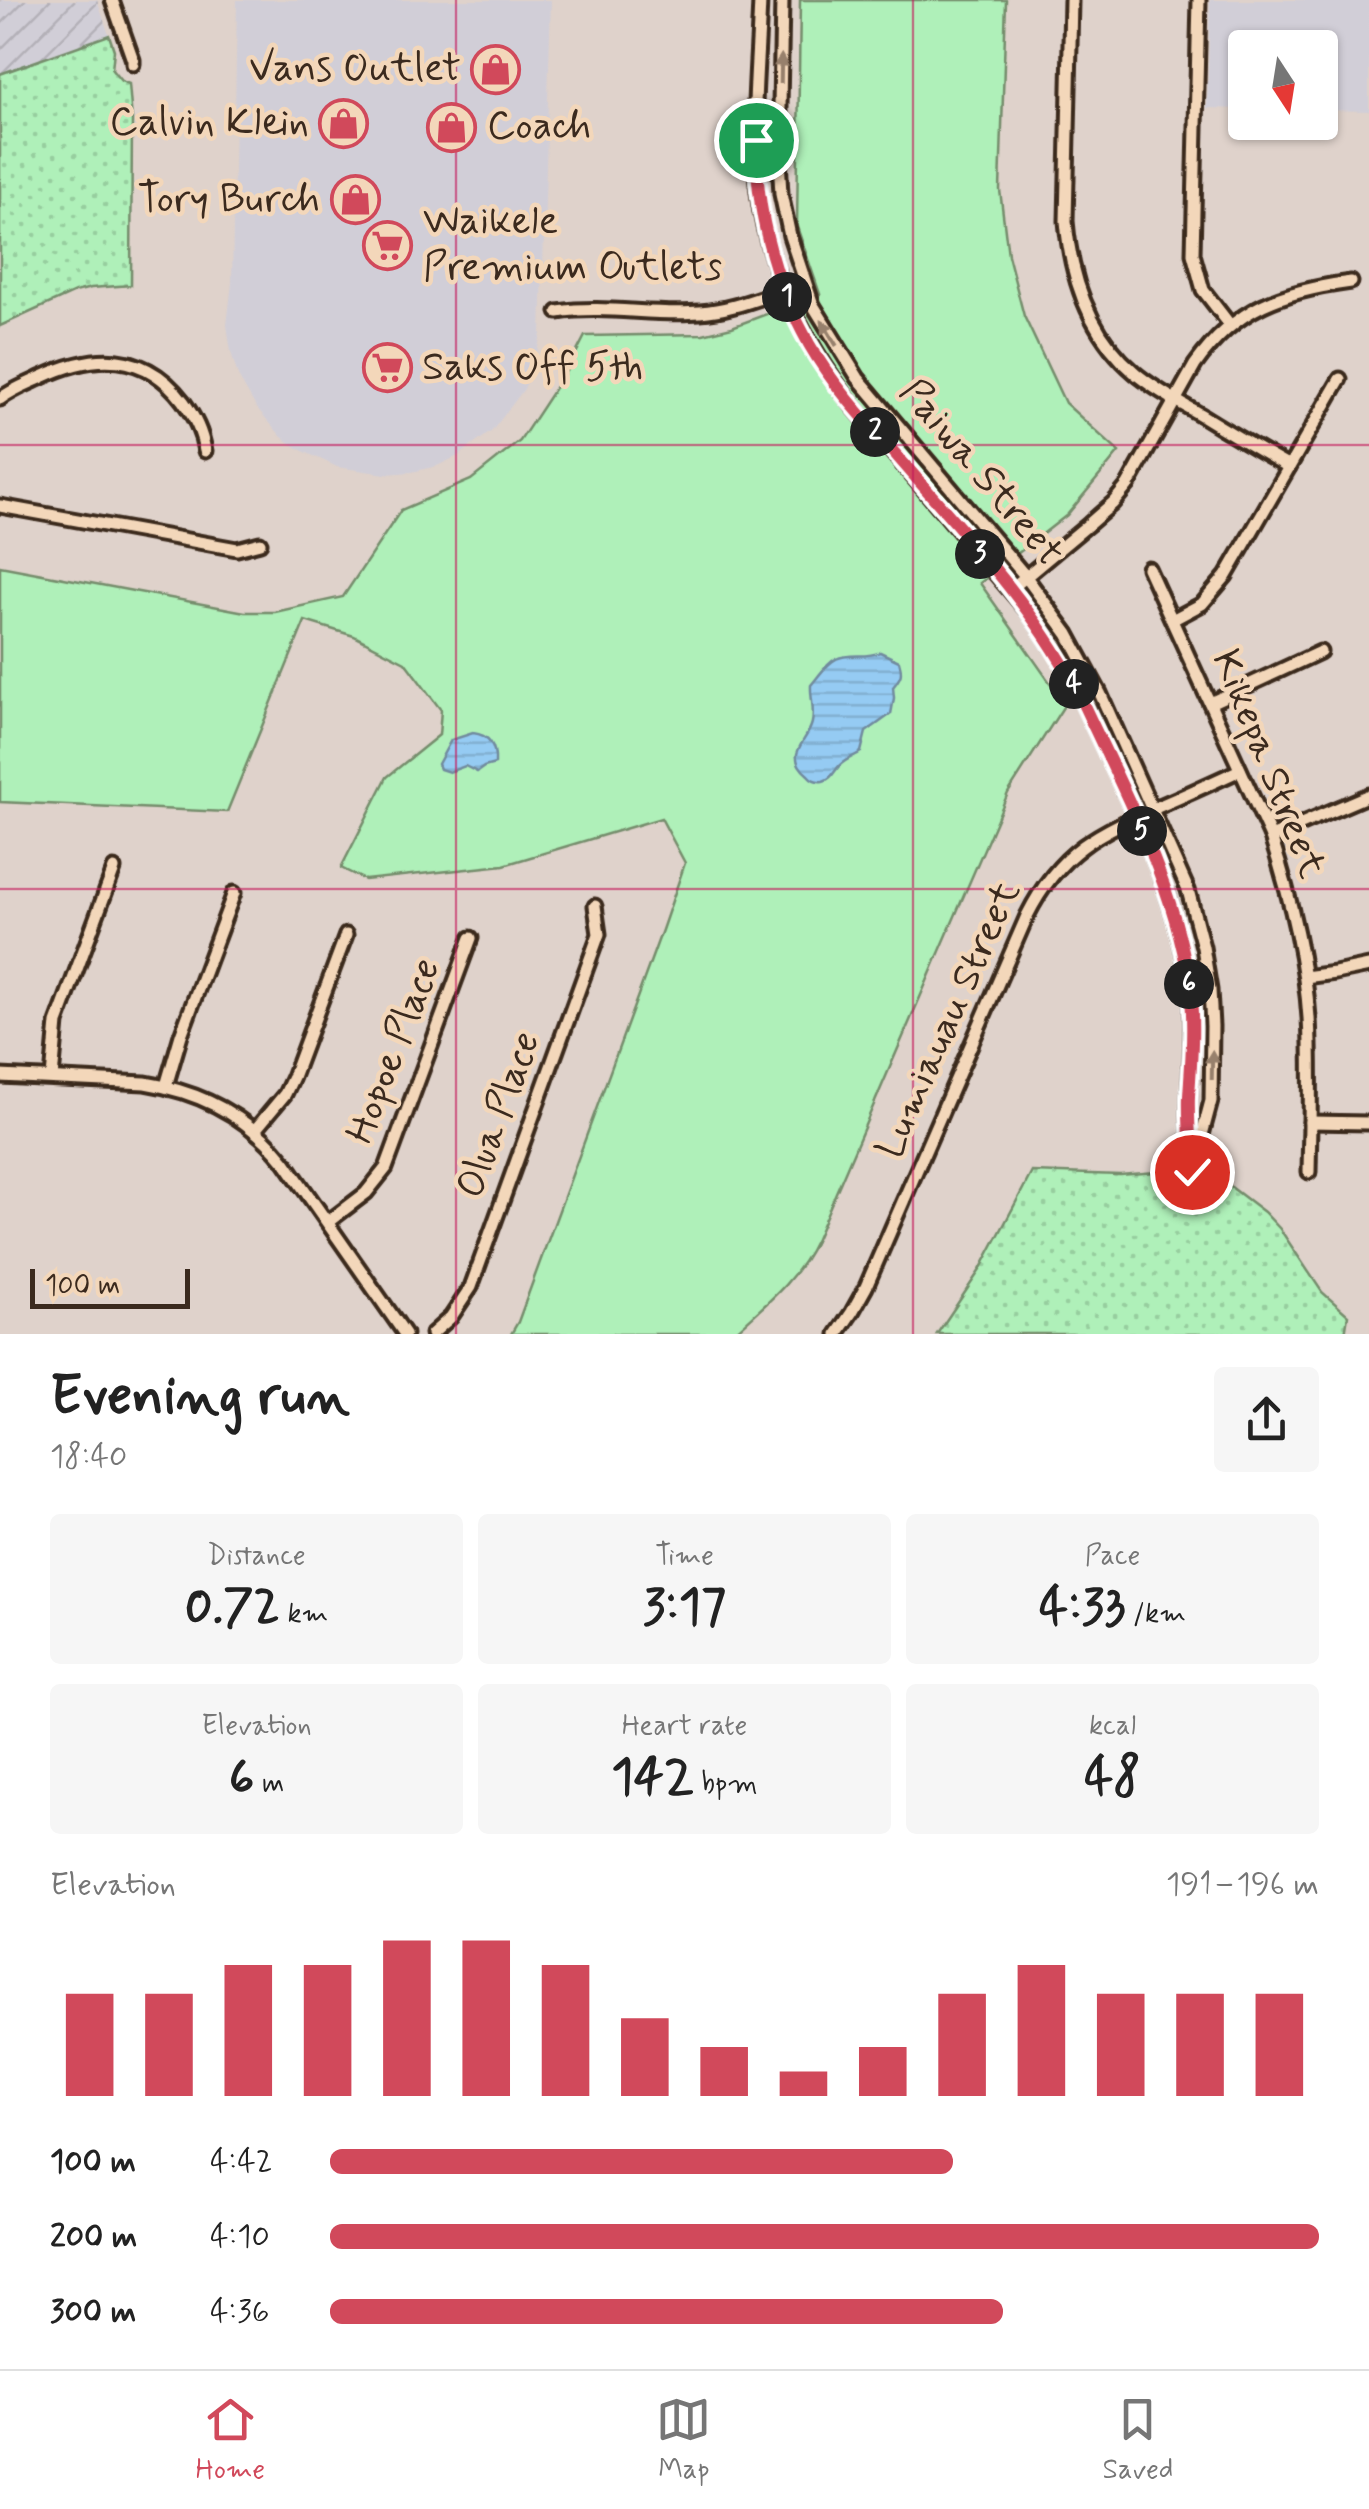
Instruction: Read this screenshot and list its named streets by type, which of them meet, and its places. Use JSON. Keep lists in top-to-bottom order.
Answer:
{
  "streets": {
    "street": [
      "Paiwa Street",
      "Kikepa Street",
      "Lumiauau Street",
      "Hopoe Place",
      "Olua Place"
    ]
  },
  "crossings": [
    ["Paiwa Street", "Lumiauau Street"],
    ["Kikepa Street", "Lumiauau Street"]
  ],
  "places": {
    "shop": [
      "Vans Outlet",
      "Calvin Klein",
      "Coach",
      "Tory Burch"
    ],
    "supermarket": ["Waikele Premium Outlets", "Saks Off 5th"]
  },
  "scale_bar": "100 m",
  "north": "bottom",
  "page": {
    "pins": [
      "1",
      "2",
      "3",
      "4",
      "5",
      "6"
    ],
    "scale": "100 m",
    "heading": ["Evening run", "18:40"],
    "stats": [
      ["Distance", "0.72 km"],
      ["Time", "3:17"],
      ["Pace", "4:33 /km"],
      ["Elevation", "6 m"],
      ["Heart rate", "142 bpm"],
      ["kcal", "48"]
    ],
    "chart": ["Elevation", "191–196 m"],
    "list": [
      {
        "name": "100 m",
        "note": "4:42"
      },
      {
        "name": "200 m",
        "note": "4:10"
      },
      {
        "name": "300 m",
        "note": "4:36"
      }
    ],
    "tabs": ["Home", "Map", "Saved"]
  }
}
